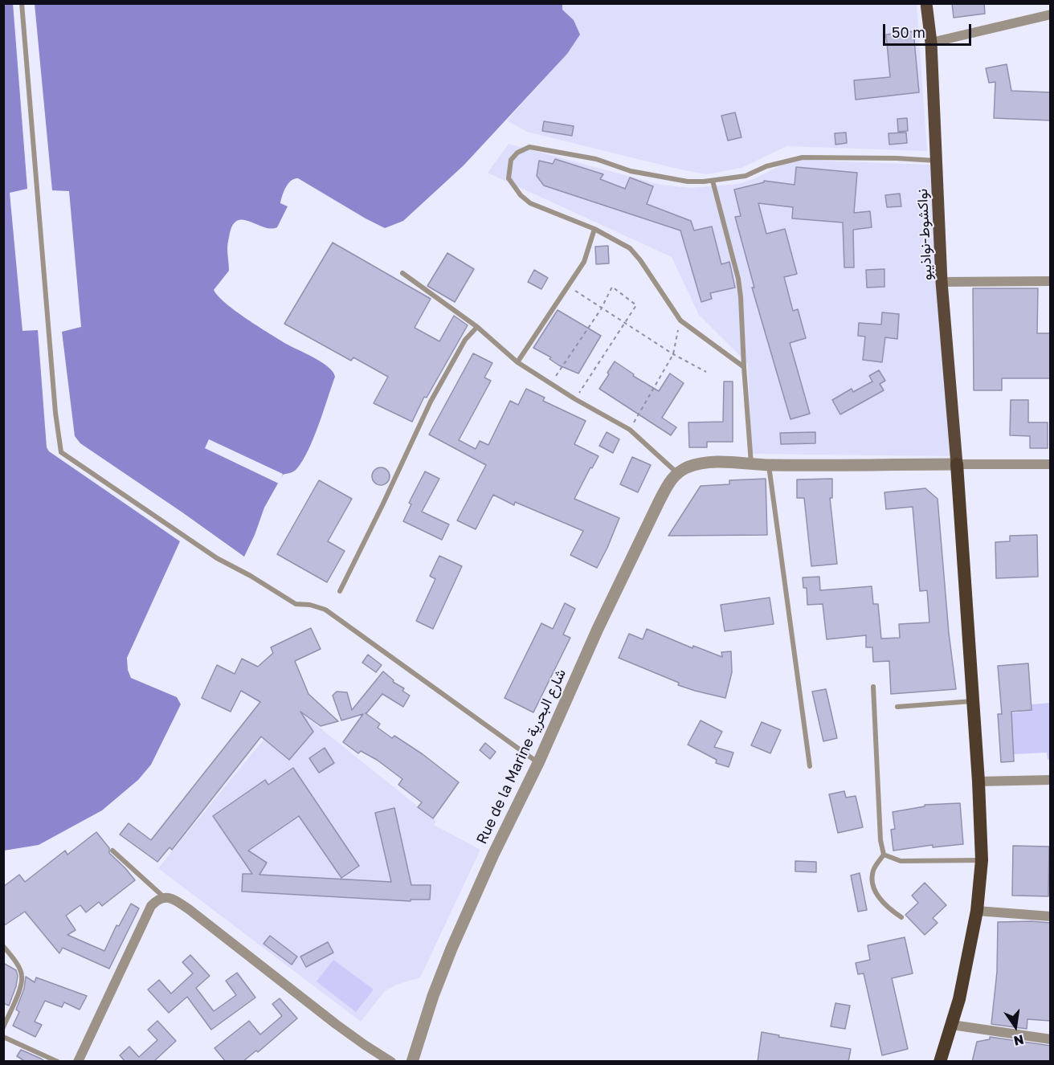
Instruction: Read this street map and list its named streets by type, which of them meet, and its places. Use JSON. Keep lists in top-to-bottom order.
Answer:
{
  "streets": {
    "main road": ["نواكشوط-نواذيبو"],
    "street": ["Rue de la Marine شارع البحرية"]
  },
  "scale_bar": "50 m",
  "north": "bottom"
}
